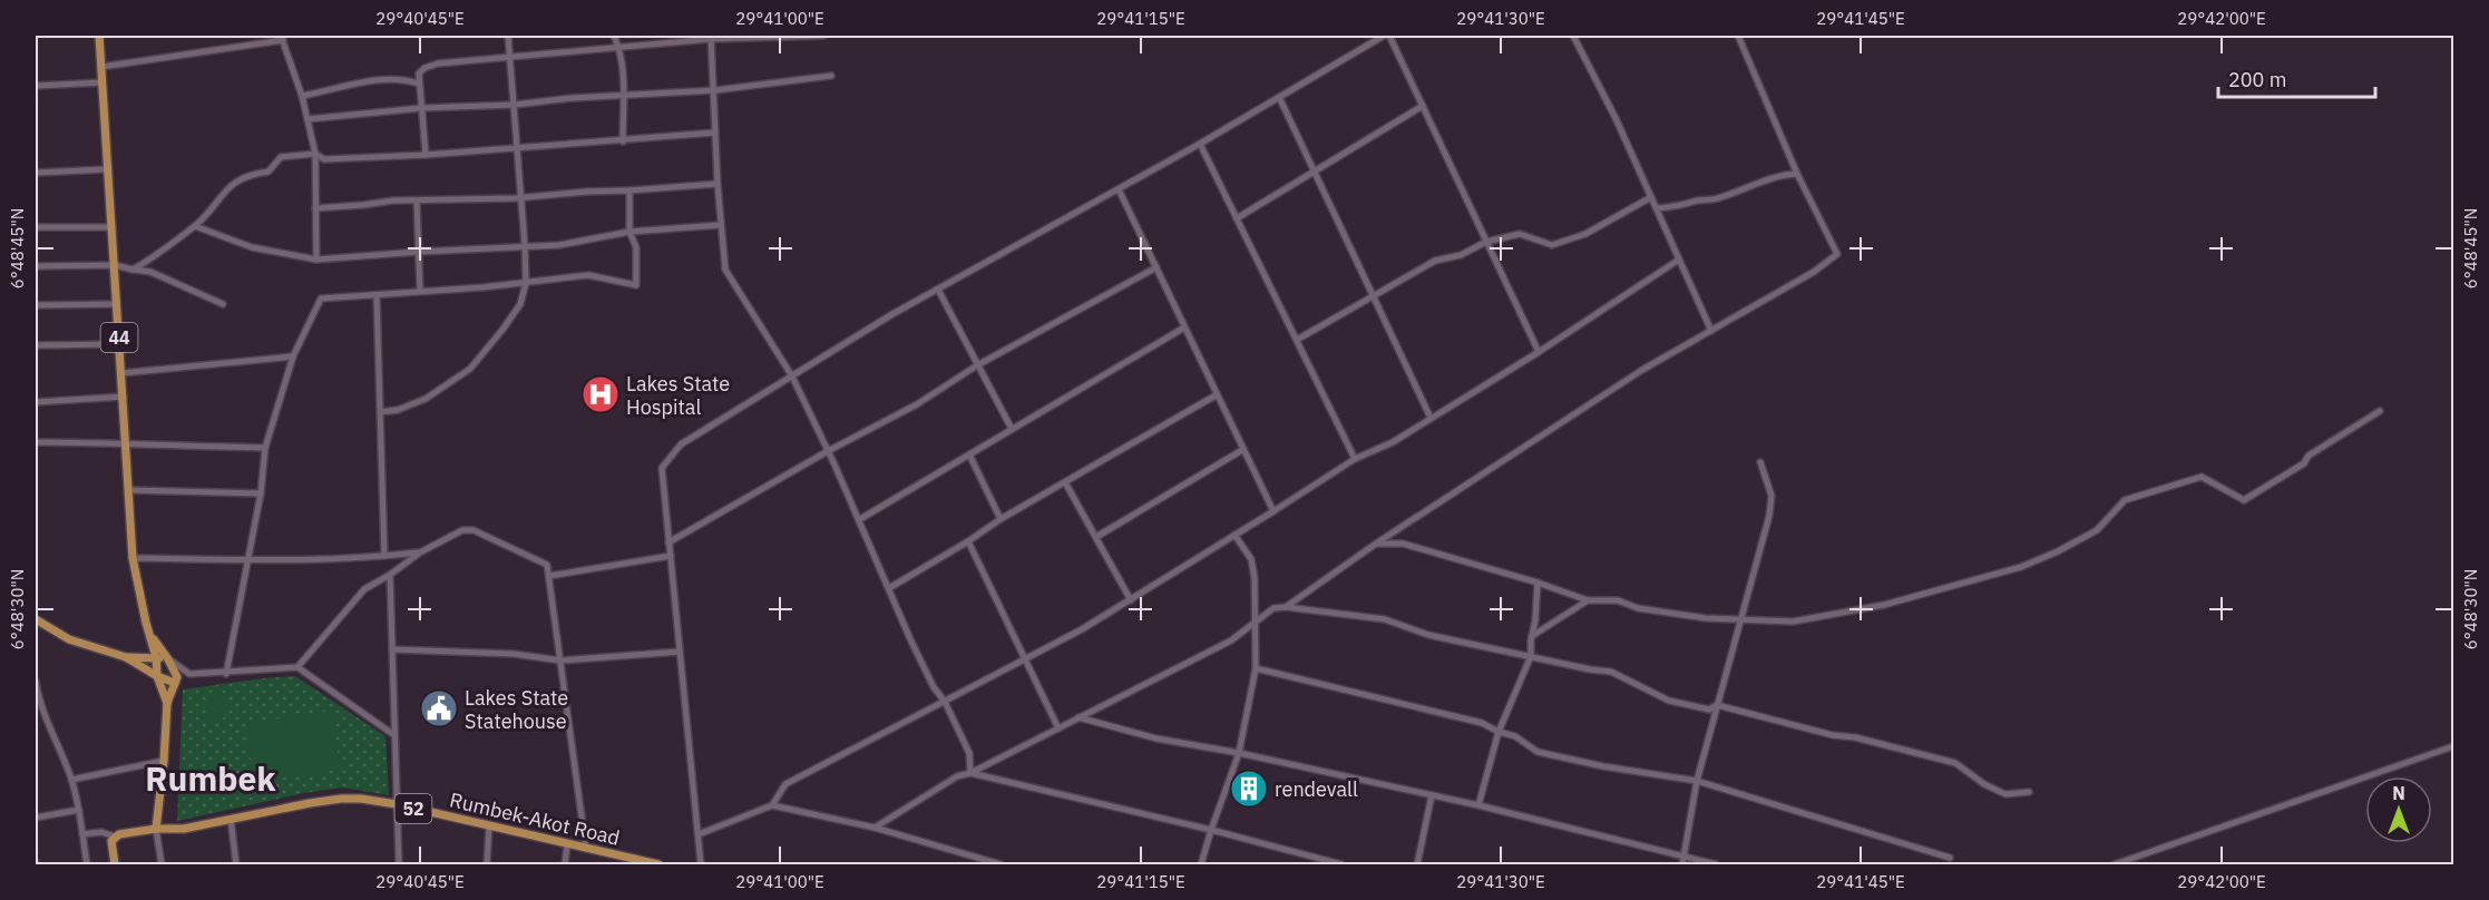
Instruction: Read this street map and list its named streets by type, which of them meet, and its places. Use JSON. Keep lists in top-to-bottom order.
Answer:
{
  "streets": {
    "main road": ["44", "52", "Rumbek-Akot Road"]
  },
  "districts": ["Rumbek"],
  "places": {
    "hospital": ["Lakes State Hospital"],
    "public building": ["Lakes State Statehouse"],
    "building": ["rendevall"]
  },
  "scale_bar": "200 m",
  "north": "top",
  "coordinates": [
    "29°40'45\"E",
    "29°41'00\"E",
    "29°41'15\"E",
    "29°41'30\"E",
    "29°41'45\"E",
    "29°42'00\"E",
    "6°48'45\"N",
    "6°48'30\"N"
  ]
}
